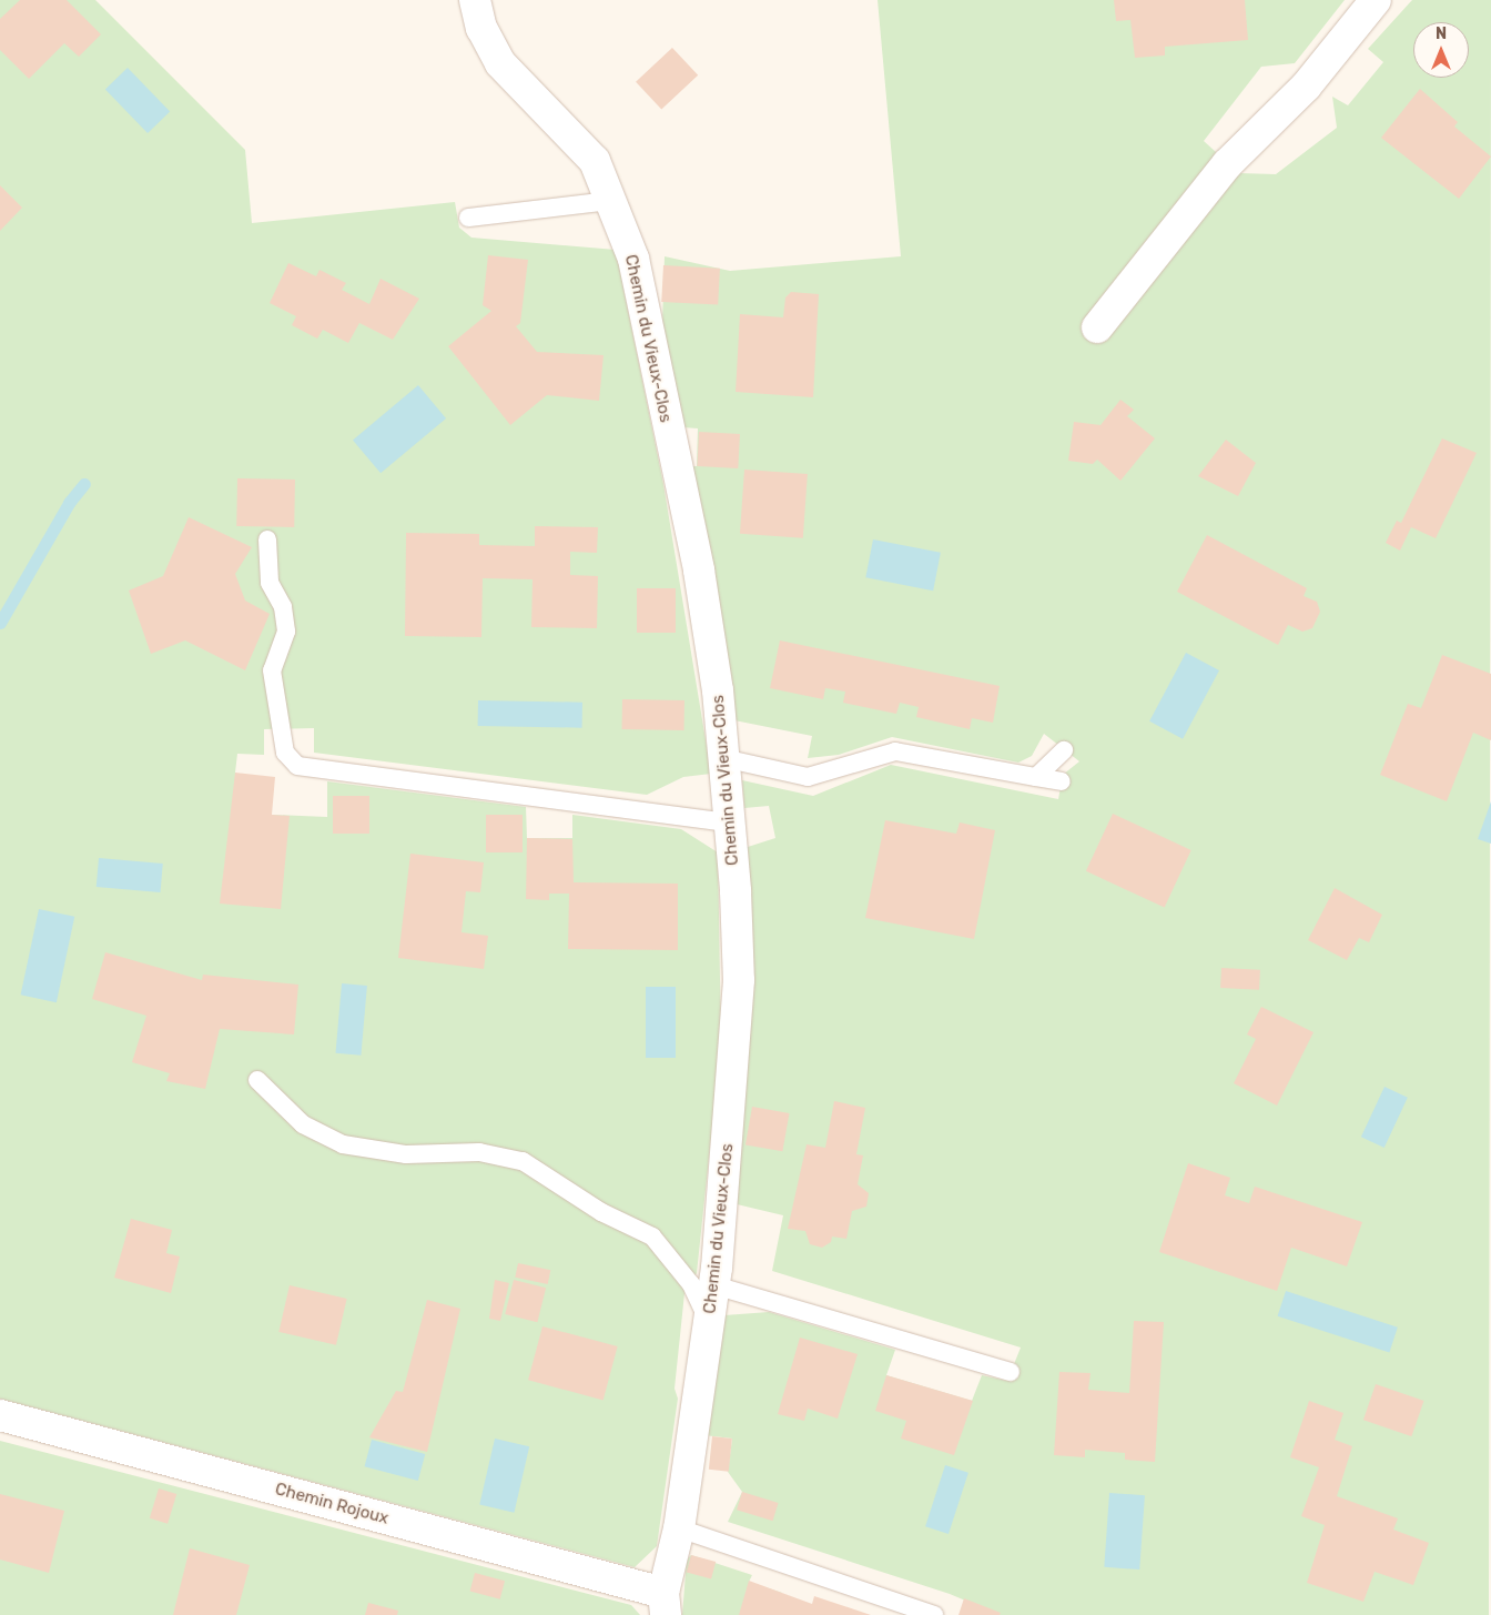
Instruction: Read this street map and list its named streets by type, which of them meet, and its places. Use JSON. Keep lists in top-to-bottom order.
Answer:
{
  "streets": {
    "street": ["Chemin du Vieux-Clos", "Chemin Rojoux"]
  },
  "crossings": [
    ["Chemin du Vieux-Clos", "Chemin Rojoux"]
  ],
  "north": "top"
}
